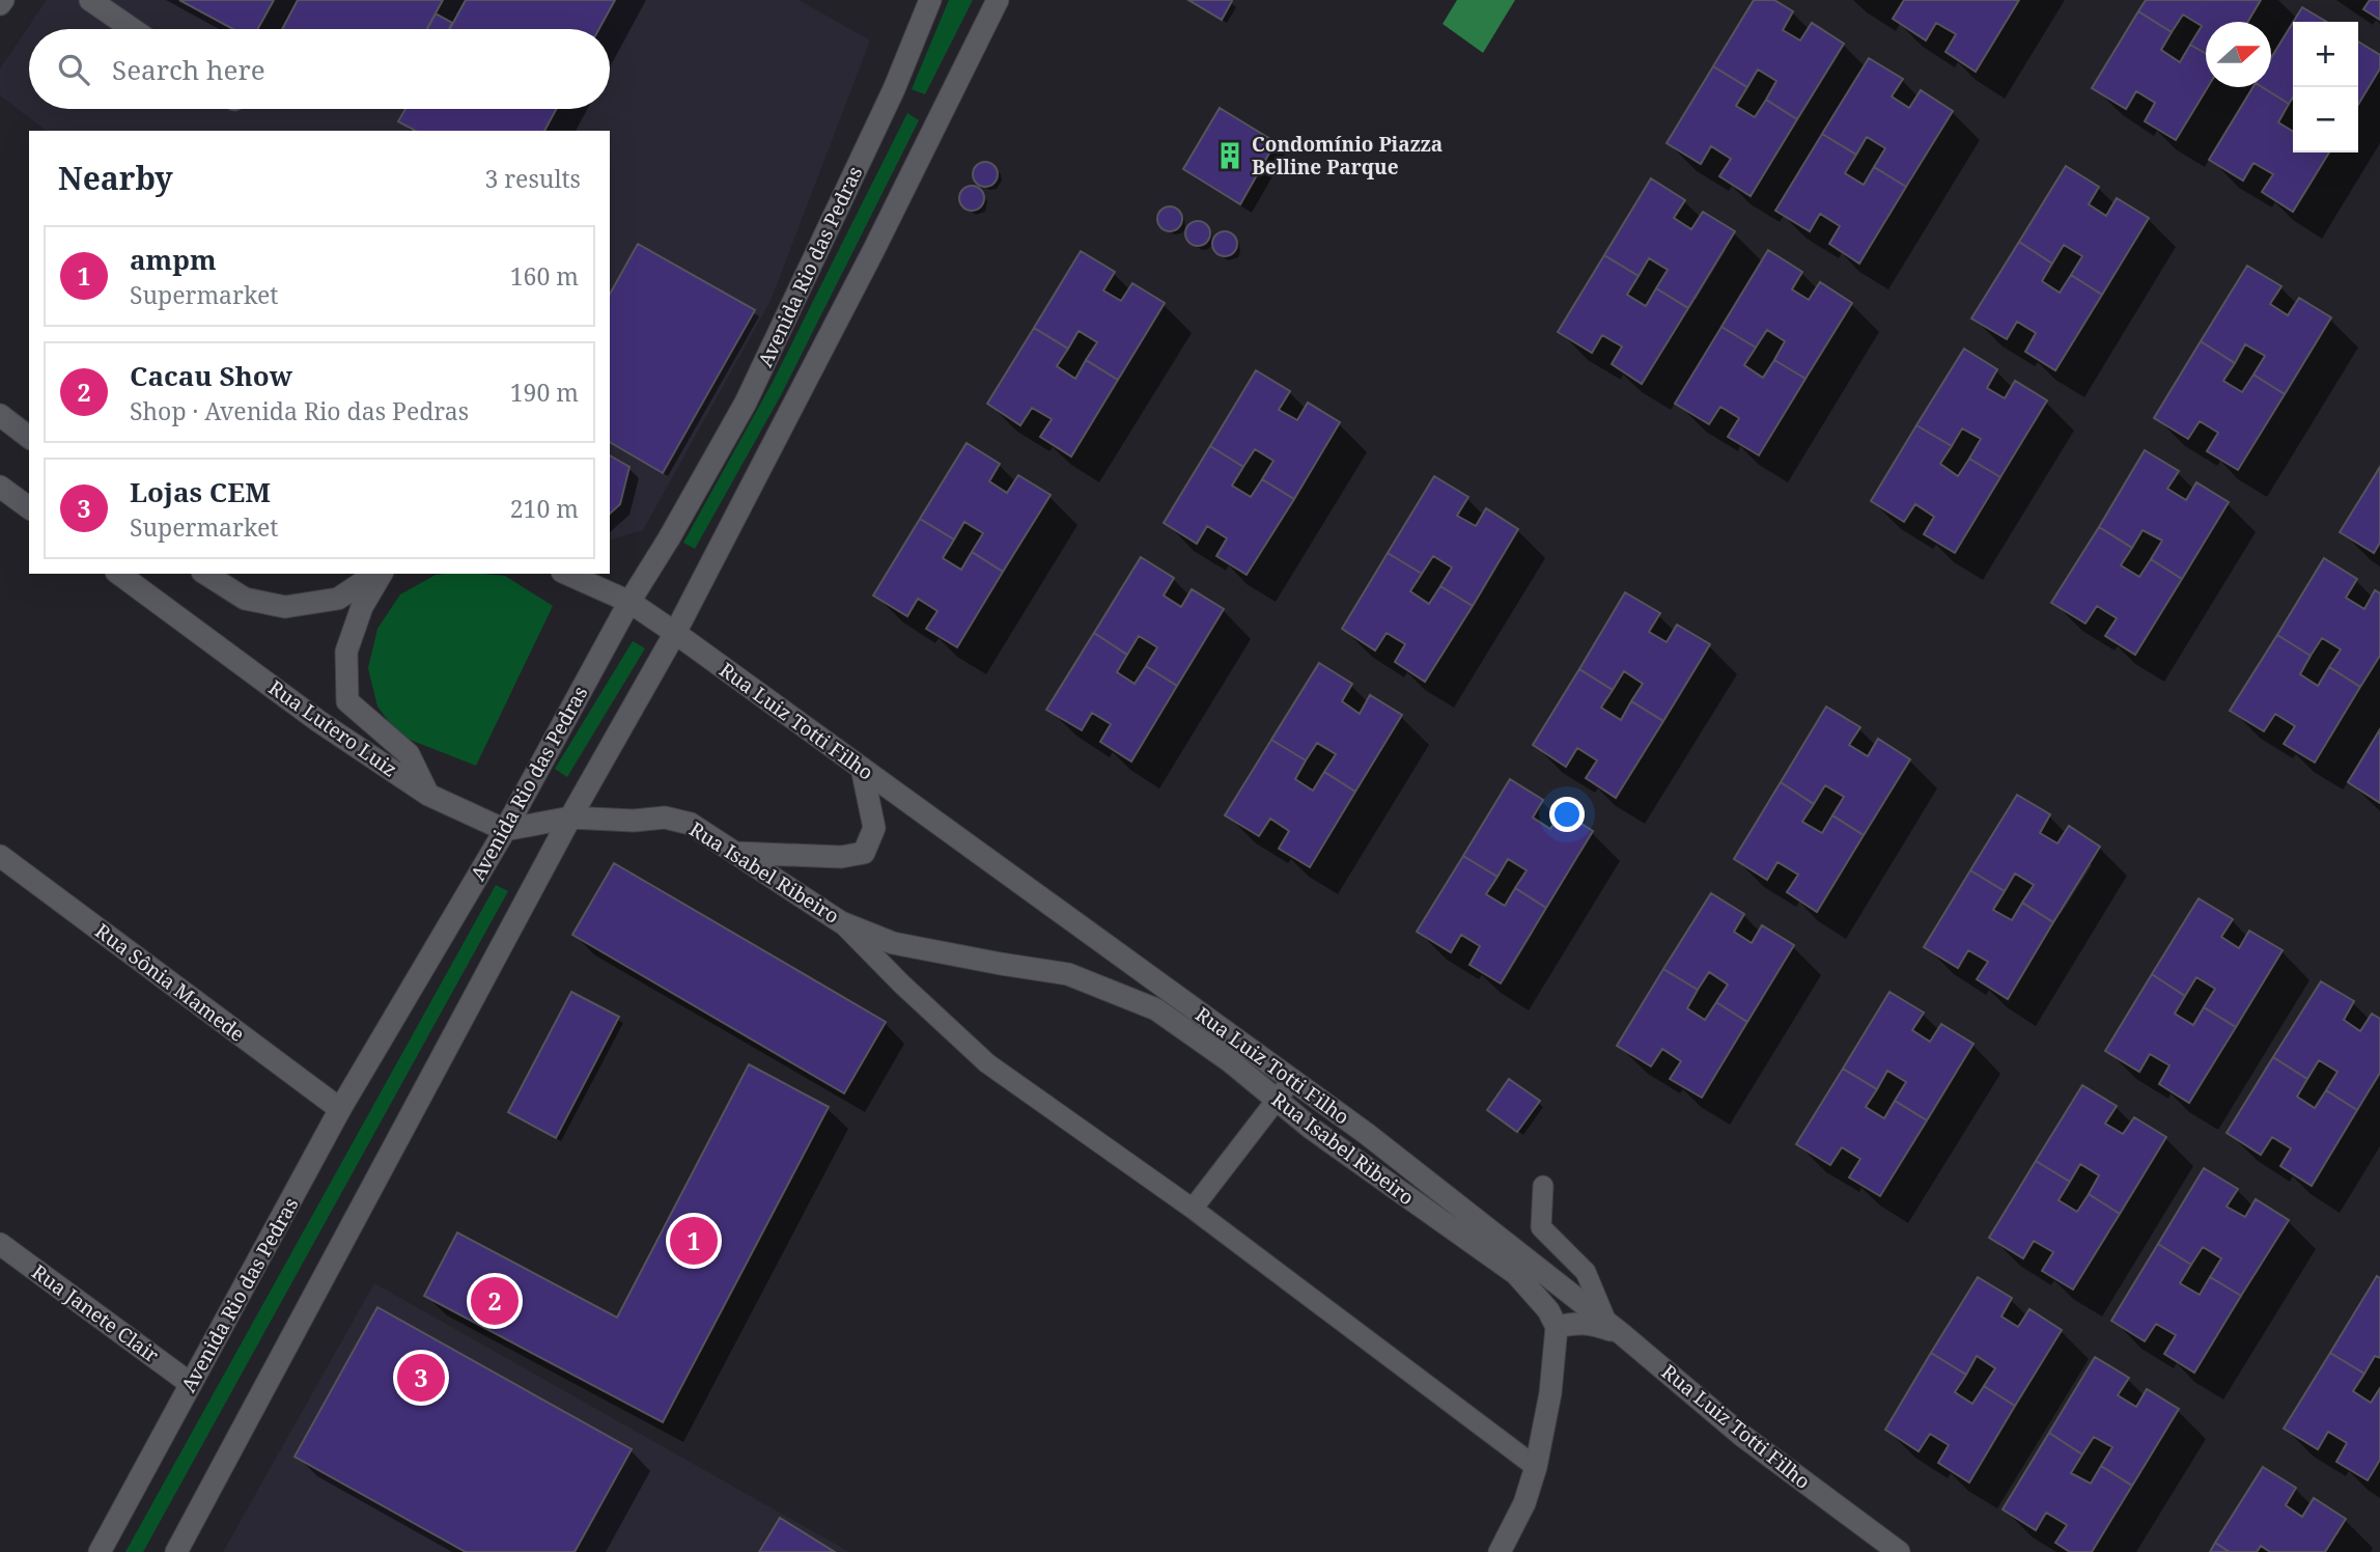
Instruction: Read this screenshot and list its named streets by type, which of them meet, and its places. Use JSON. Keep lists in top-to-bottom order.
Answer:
{
  "streets": {
    "street": [
      "Avenida Rio das Pedras",
      "Rua Luiz Totti Filho",
      "Rua Lutero Luiz",
      "Rua Isabel Ribeiro",
      "Rua Sônia Mamede",
      "Rua Janete Clair"
    ]
  },
  "crossings": [
    ["Avenida Rio das Pedras", "Rua Luiz Totti Filho"],
    ["Avenida Rio das Pedras", "Rua Lutero Luiz"],
    ["Avenida Rio das Pedras", "Rua Sônia Mamede"],
    ["Avenida Rio das Pedras", "Rua Janete Clair"]
  ],
  "places": {
    "building": ["Condomínio Piazza Belline Parque"]
  },
  "north": "right",
  "page": {
    "map_buttons": ["+", "−"],
    "search": "Search here",
    "heading": ["Nearby", "3 results"],
    "list": [
      {
        "mark": "1",
        "name": "ampm",
        "note": "Supermarket",
        "value": "160 m"
      },
      {
        "mark": "2",
        "name": "Cacau Show",
        "note": "Shop · Avenida Rio das Pedras",
        "value": "190 m"
      },
      {
        "mark": "3",
        "name": "Lojas CEM",
        "note": "Supermarket",
        "value": "210 m"
      }
    ],
    "pins": ["1", "2", "3"]
  }
}
